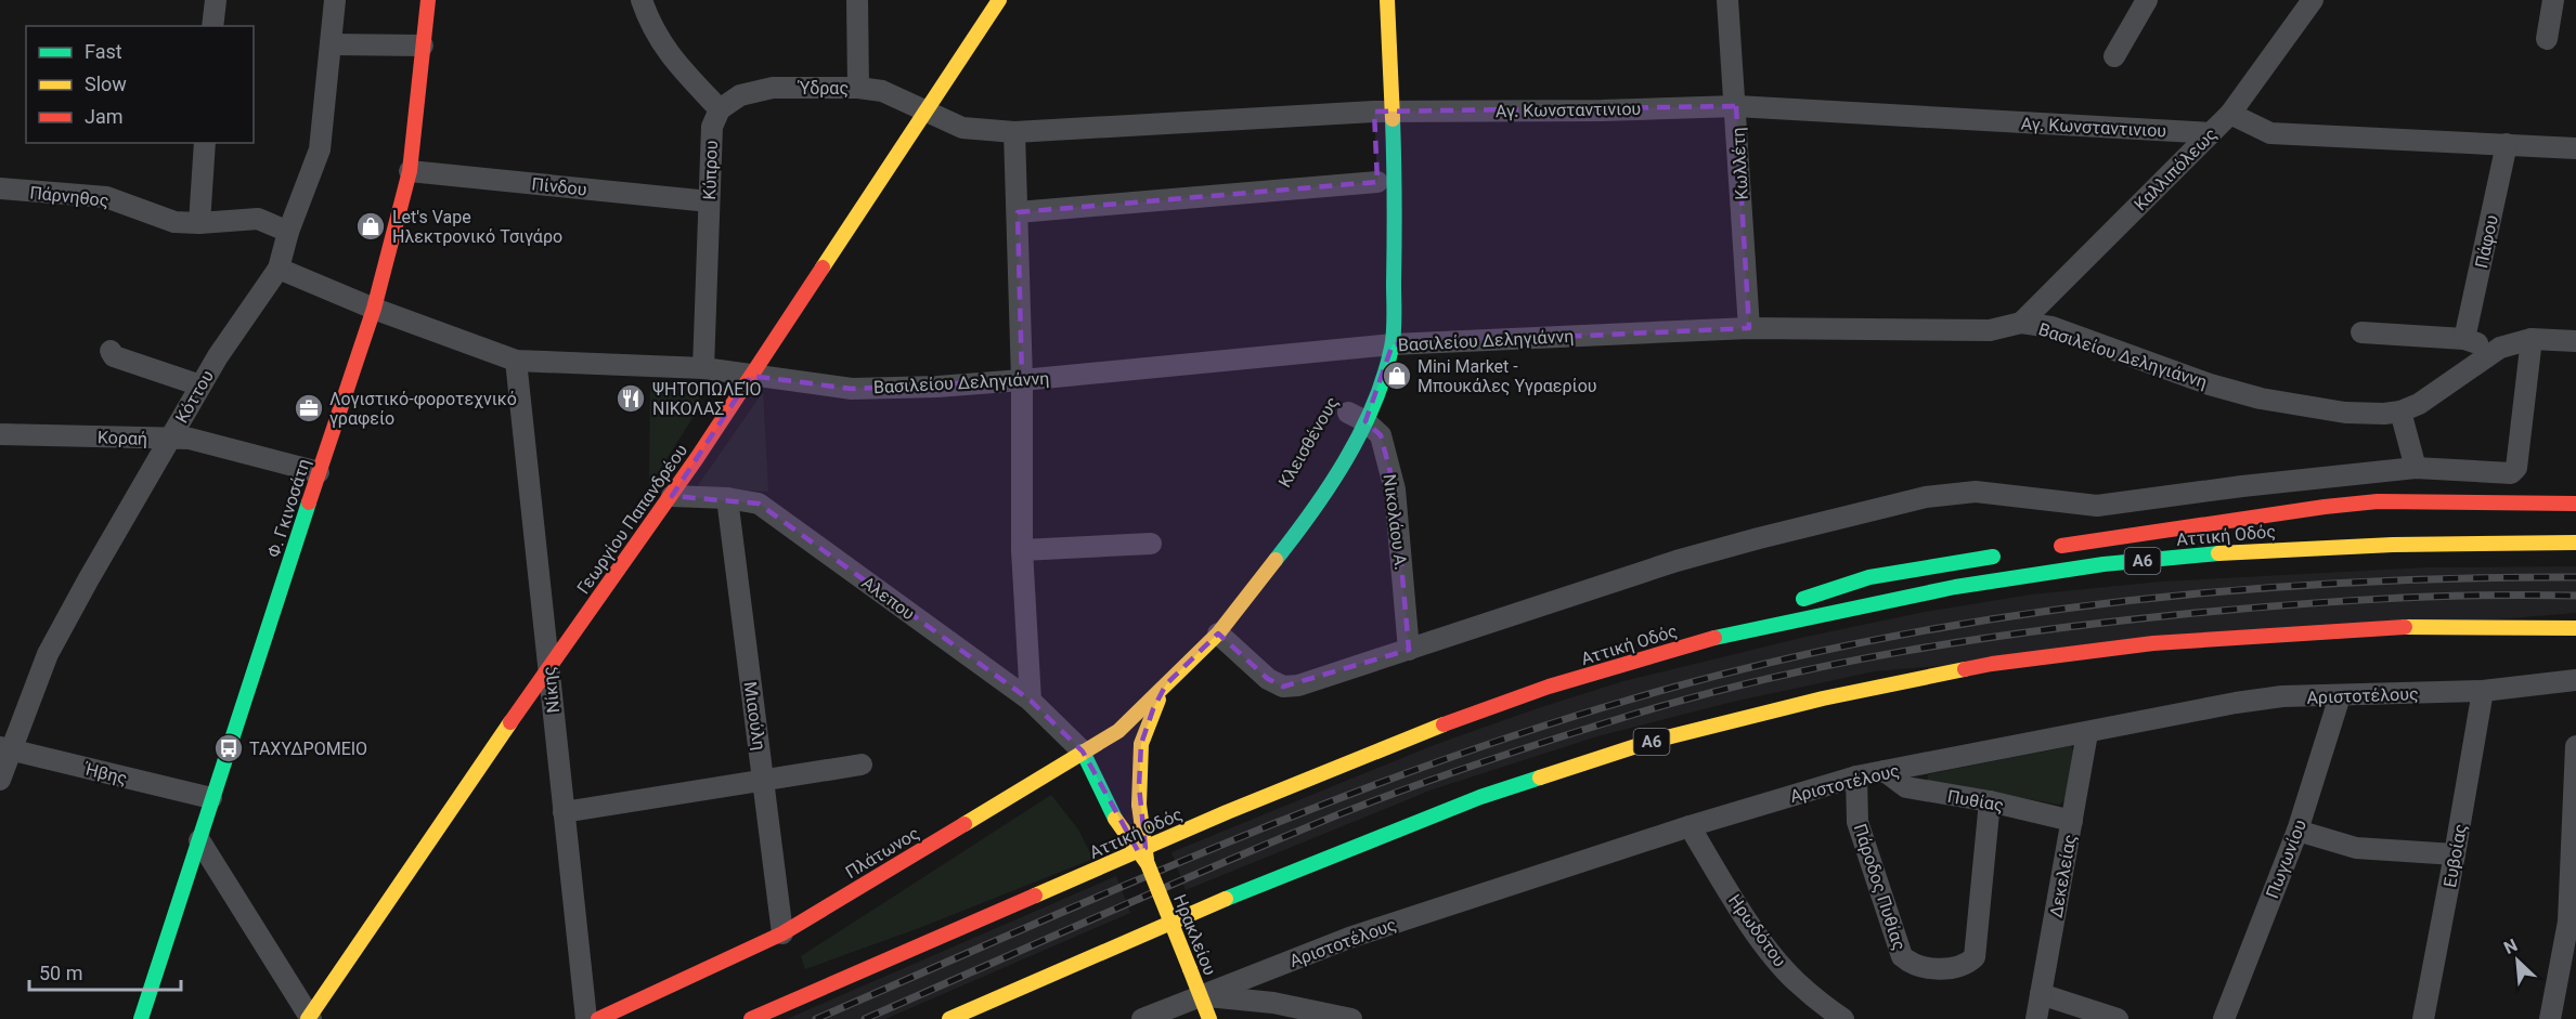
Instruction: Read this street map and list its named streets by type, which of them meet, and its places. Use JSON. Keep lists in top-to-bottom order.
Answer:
{
  "streets": {
    "main road": [
      "Φ. Γκινοσάτη",
      "Γεωργίου Παπανδρέου",
      "Αττική Οδός",
      "Α6",
      "Πλάτωνος",
      "Ηρακλείου"
    ],
    "street": [
      "Ύδρας",
      "Αγ. Κωνσταντινιου",
      "Κωλλέτη",
      "Καλλιπόλεως",
      "Κύπρου",
      "Πίνδου",
      "Πάρνηθος",
      "Πάφου",
      "Βασιλείου Δεληγιάννη",
      "Κόττου",
      "Κοραή",
      "Νικολάου Α.",
      "Αλεπου",
      "Νίκης",
      "Αριστοτέλους",
      "Μιαούλη",
      "Ήβης",
      "Πυθίας",
      "Ευβοίας",
      "Πωγωνίου",
      "Δεκελείας",
      "Πάροδος Πυθίας",
      "Ηρωδότου"
    ]
  },
  "crossings": [
    ["Ύδρας", "Αγ. Κωνσταντινιου"],
    ["Ύδρας", "Κύπρου"],
    ["Ύδρας", "Γεωργίου Παπανδρέου"],
    ["Αγ. Κωνσταντινιου", "Κωλλέτη"],
    ["Αγ. Κωνσταντινιου", "Καλλιπόλεως"],
    ["Αγ. Κωνσταντινιου", "Γεωργίου Παπανδρέου"],
    ["Κωλλέτη", "Βασιλείου Δεληγιάννη"],
    ["Καλλιπόλεως", "Βασιλείου Δεληγιάννη"],
    ["Κύπρου", "Πίνδου"],
    ["Κύπρου", "Βασιλείου Δεληγιάννη"],
    ["Πίνδου", "Φ. Γκινοσάτη"],
    ["Πάρνηθος", "Κόττου"],
    ["Βασιλείου Δεληγιάννη", "Φ. Γκινοσάτη"],
    ["Βασιλείου Δεληγιάννη", "Γεωργίου Παπανδρέου"],
    ["Βασιλείου Δεληγιάννη", "Νίκης"],
    ["Κόττου", "Κοραή"],
    ["Κόττου", "Ήβης"],
    ["Κοραή", "Φ. Γκινοσάτη"],
    ["Φ. Γκινοσάτη", "Ήβης"],
    ["Γεωργίου Παπανδρέου", "Αλεπου"],
    ["Γεωργίου Παπανδρέου", "Νίκης"],
    ["Αλεπου", "Μιαούλη"],
    ["Αλεπου", "Πλάτωνος"],
    ["Αλεπου", "Ηρακλείου"],
    ["Αριστοτέλους", "Πυθίας"],
    ["Αριστοτέλους", "Ευβοίας"],
    ["Αριστοτέλους", "Πωγωνίου"],
    ["Αριστοτέλους", "Δεκελείας"],
    ["Αριστοτέλους", "Πάροδος Πυθίας"],
    ["Αριστοτέλους", "Ηρωδότου"],
    ["Αριστοτέλους", "Ηρακλείου"],
    ["Μιαούλη", "Πλάτωνος"],
    ["Πυθίας", "Δεκελείας"],
    ["Πυθίας", "Πάροδος Πυθίας"],
    ["Πλάτωνος", "Ηρακλείου"]
  ],
  "places": {
    "shop": ["Let's Vape Ηλεκτρονικό Τσιγάρο", "Mini Market - Μπουκάλες Υγραερίου"],
    "restaurant": ["ΨΗΤΟΠΩΛΕΊΟ ΝΙΚΟΛΑΣ"],
    "office": ["Λογιστικό-φοροτεχνικό γραφείο"],
    "bus stop": ["ΤΑΧΥΔΡΟΜΕΙΟ"]
  },
  "legend": ["Fast", "Slow", "Jam"],
  "scale_bar": "50 m",
  "north": "top left"
}
